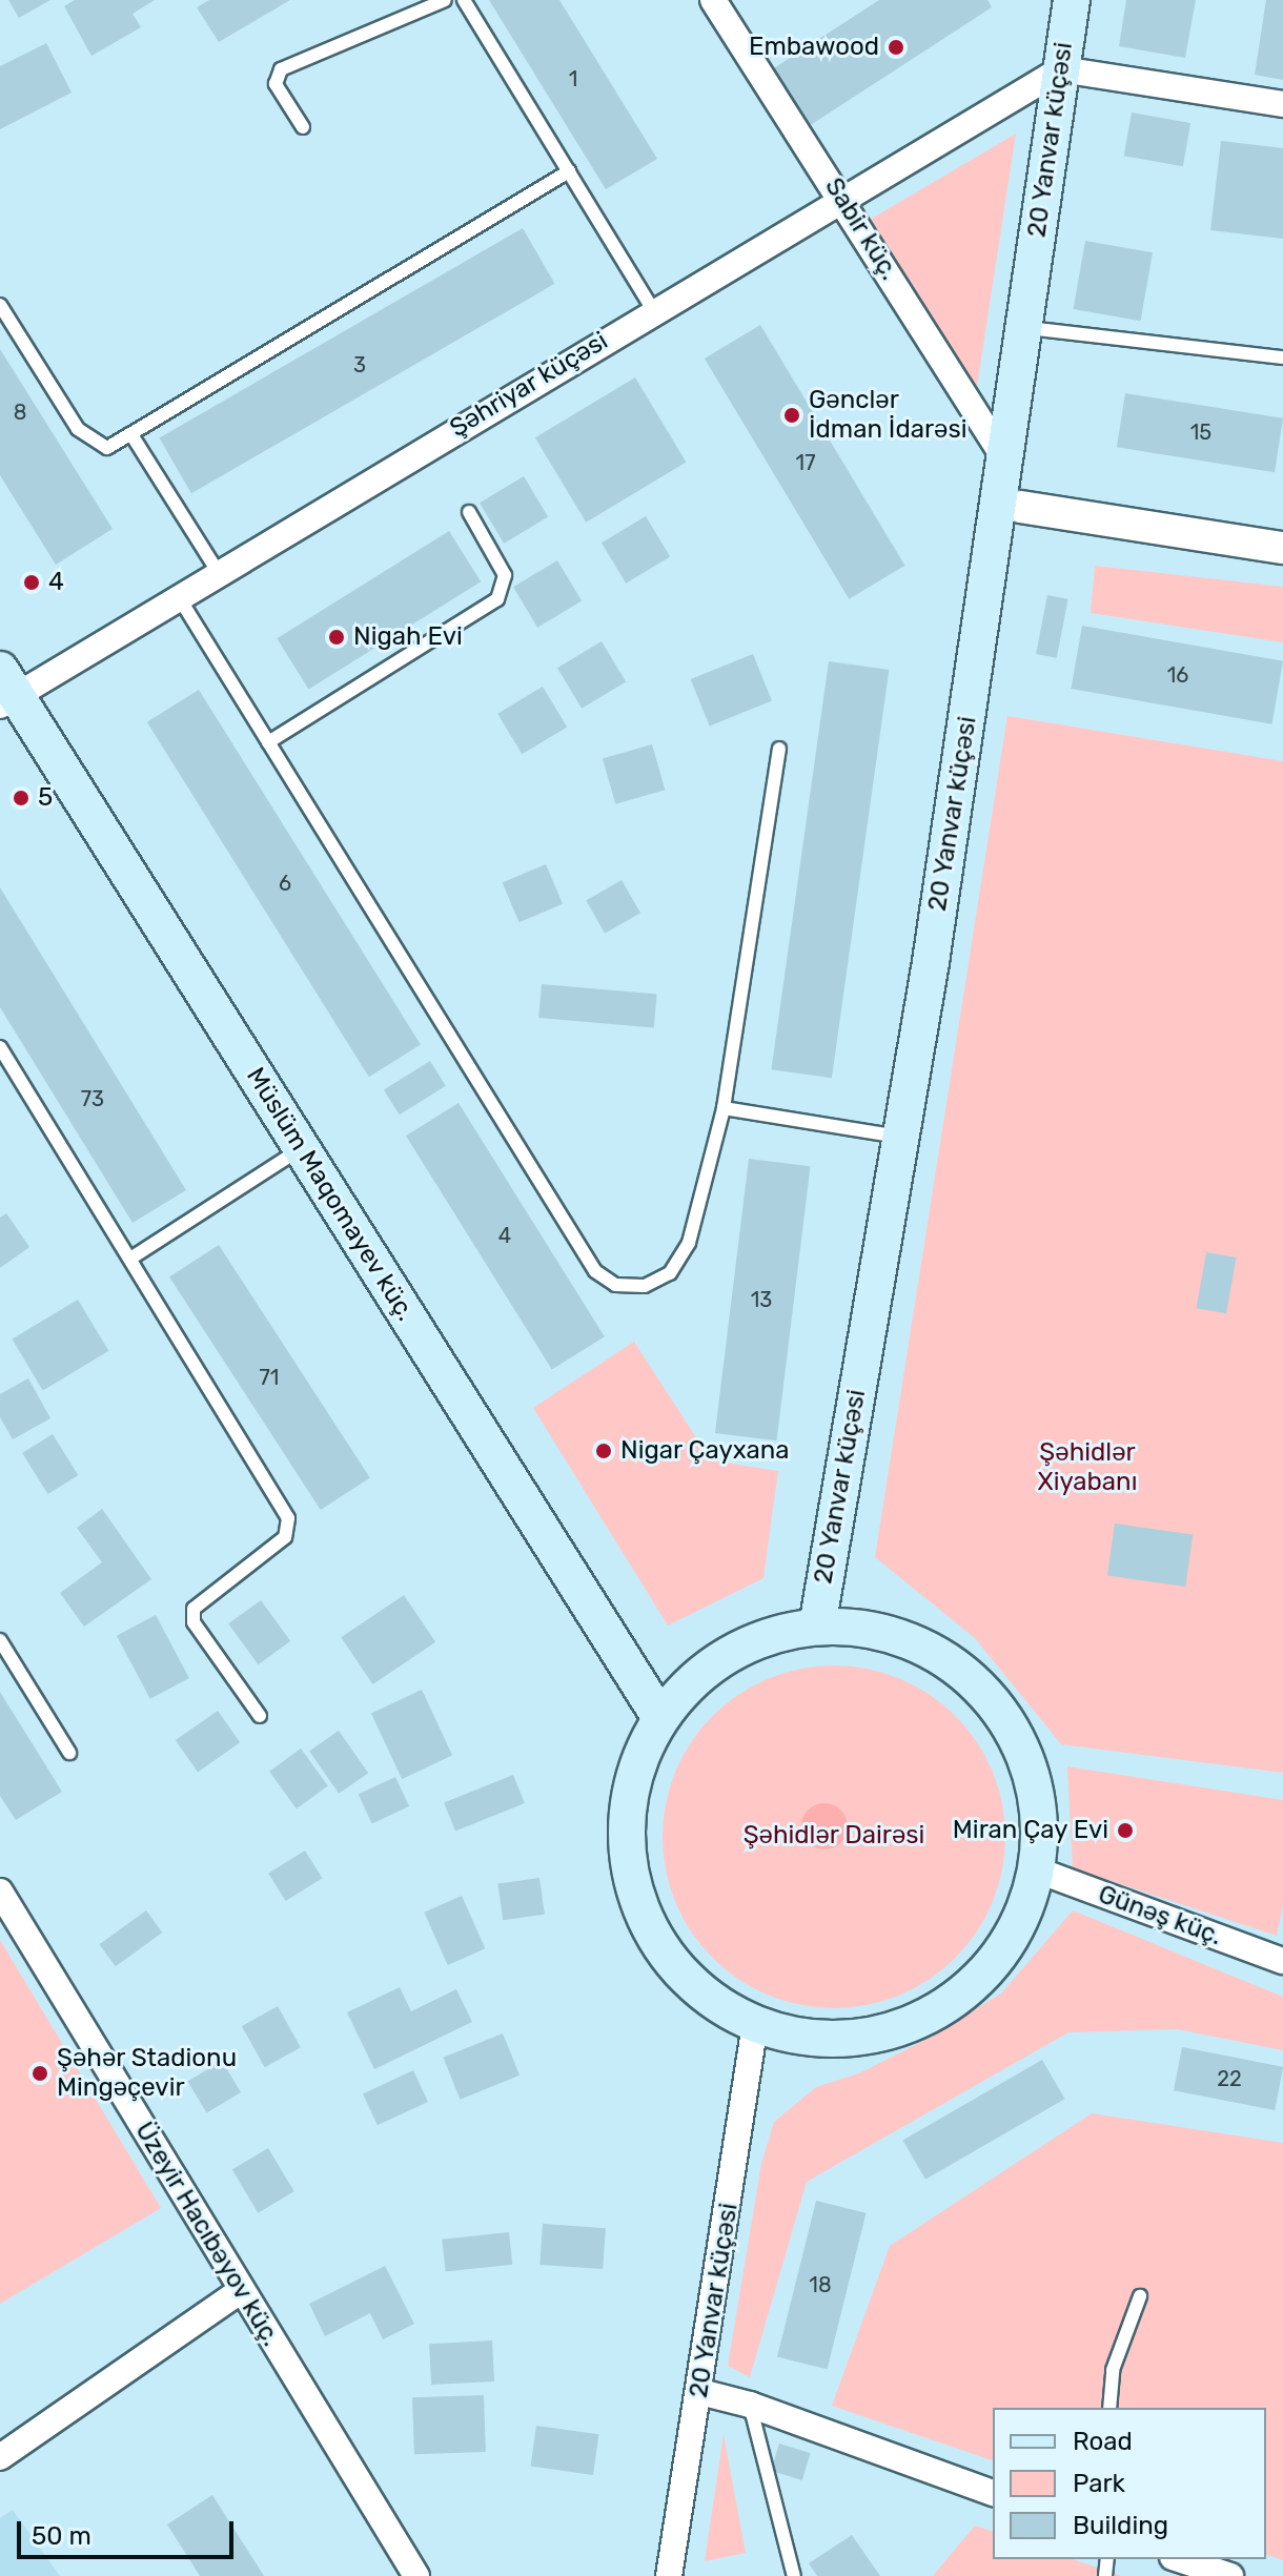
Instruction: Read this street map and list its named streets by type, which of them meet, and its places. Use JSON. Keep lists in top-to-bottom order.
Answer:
{
  "streets": {
    "main road": ["20 Yanvar küçəsi", "Müslüm Maqomayev küç."],
    "street": [
      "Sabir küç.",
      "Şəhriyar küçəsi",
      "Günəş küç.",
      "Üzeyir Hacıbəyov küç."
    ]
  },
  "crossings": [
    ["20 Yanvar küçəsi", "Sabir küç."],
    ["20 Yanvar küçəsi", "Şəhriyar küçəsi"],
    ["Sabir küç.", "Şəhriyar küçəsi"],
    ["Şəhriyar küçəsi", "Müslüm Maqomayev küç."]
  ],
  "parks": ["Şəhidlər Xiyabanı", "Şəhidlər Dairəsi"],
  "places": [
    "Embawood",
    "Gənclər İdman İdarəsi",
    "4",
    "Nigah Evi",
    "5",
    "Nigar Çayxana",
    "Miran Çay Evi",
    "Şəhər Stadionu Mingəçevir"
  ],
  "house_numbers": [
    "1",
    "3",
    "8",
    "15",
    "17",
    "16",
    "6",
    "73",
    "4",
    "13",
    "71",
    "22",
    "18"
  ],
  "legend": ["Road", "Park", "Building"],
  "scale_bar": "50 m"
}
